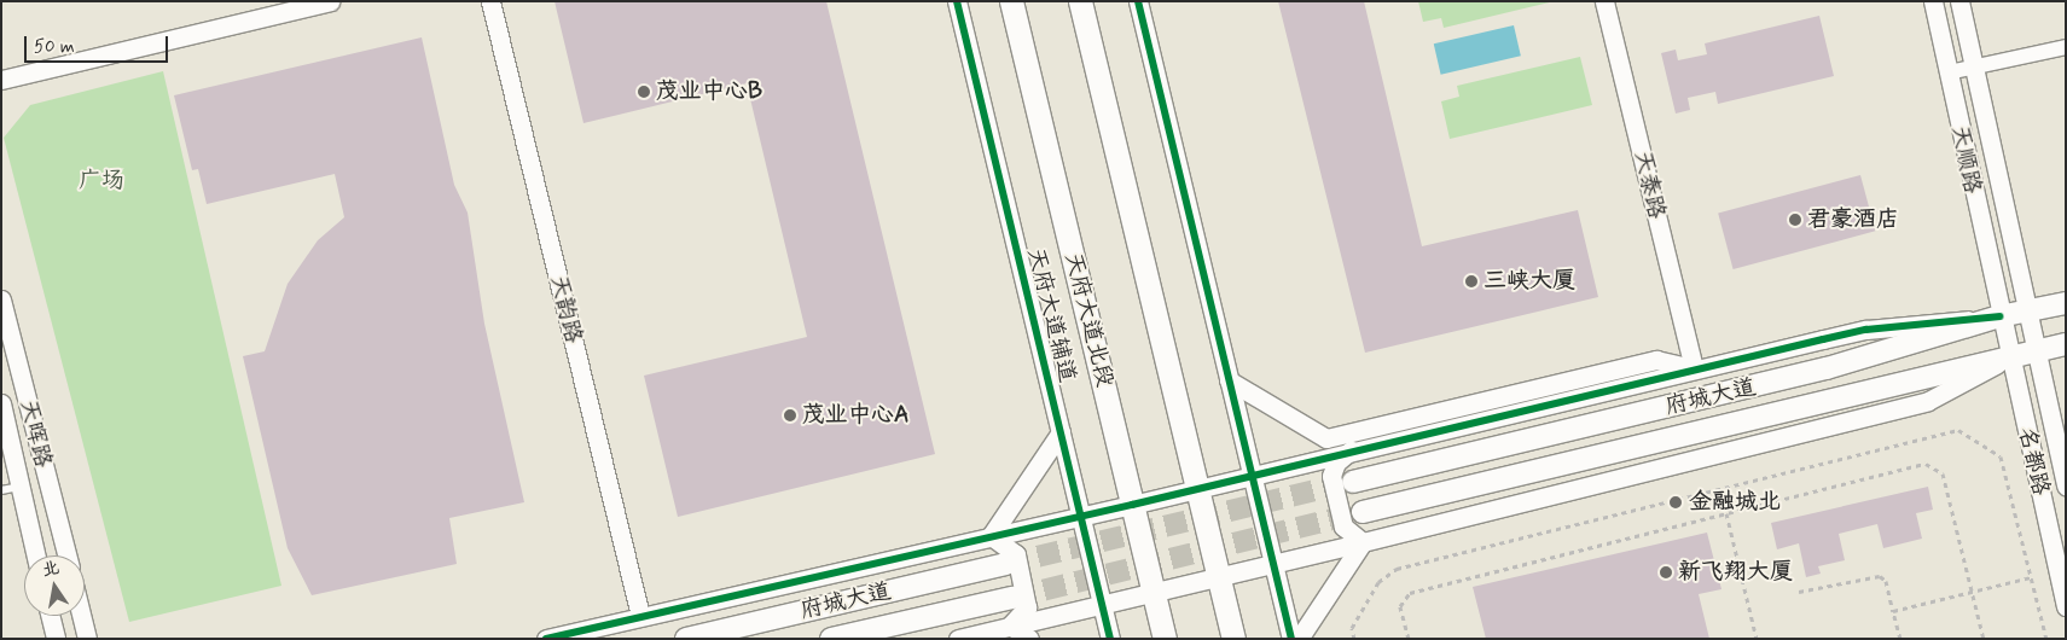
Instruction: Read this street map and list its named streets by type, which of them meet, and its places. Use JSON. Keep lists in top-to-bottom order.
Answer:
{
  "streets": {
    "main road": ["天府大道北段", "府城大道"],
    "street": [
      "天顺路",
      "天泰路",
      "天韵路",
      "天府大道辅道",
      "天晖路",
      "名都路"
    ]
  },
  "crossings": [
    ["天顺路", "府城大道"],
    ["天顺路", "名都路"],
    ["府城大道", "名都路"]
  ],
  "parks": ["广场"],
  "places": [
    "茂业中心B",
    "君豪酒店",
    "三峡大厦",
    "茂业中心A",
    "金融城北",
    "新飞翔大厦"
  ],
  "scale_bar": "50 m",
  "north": "top"
}
